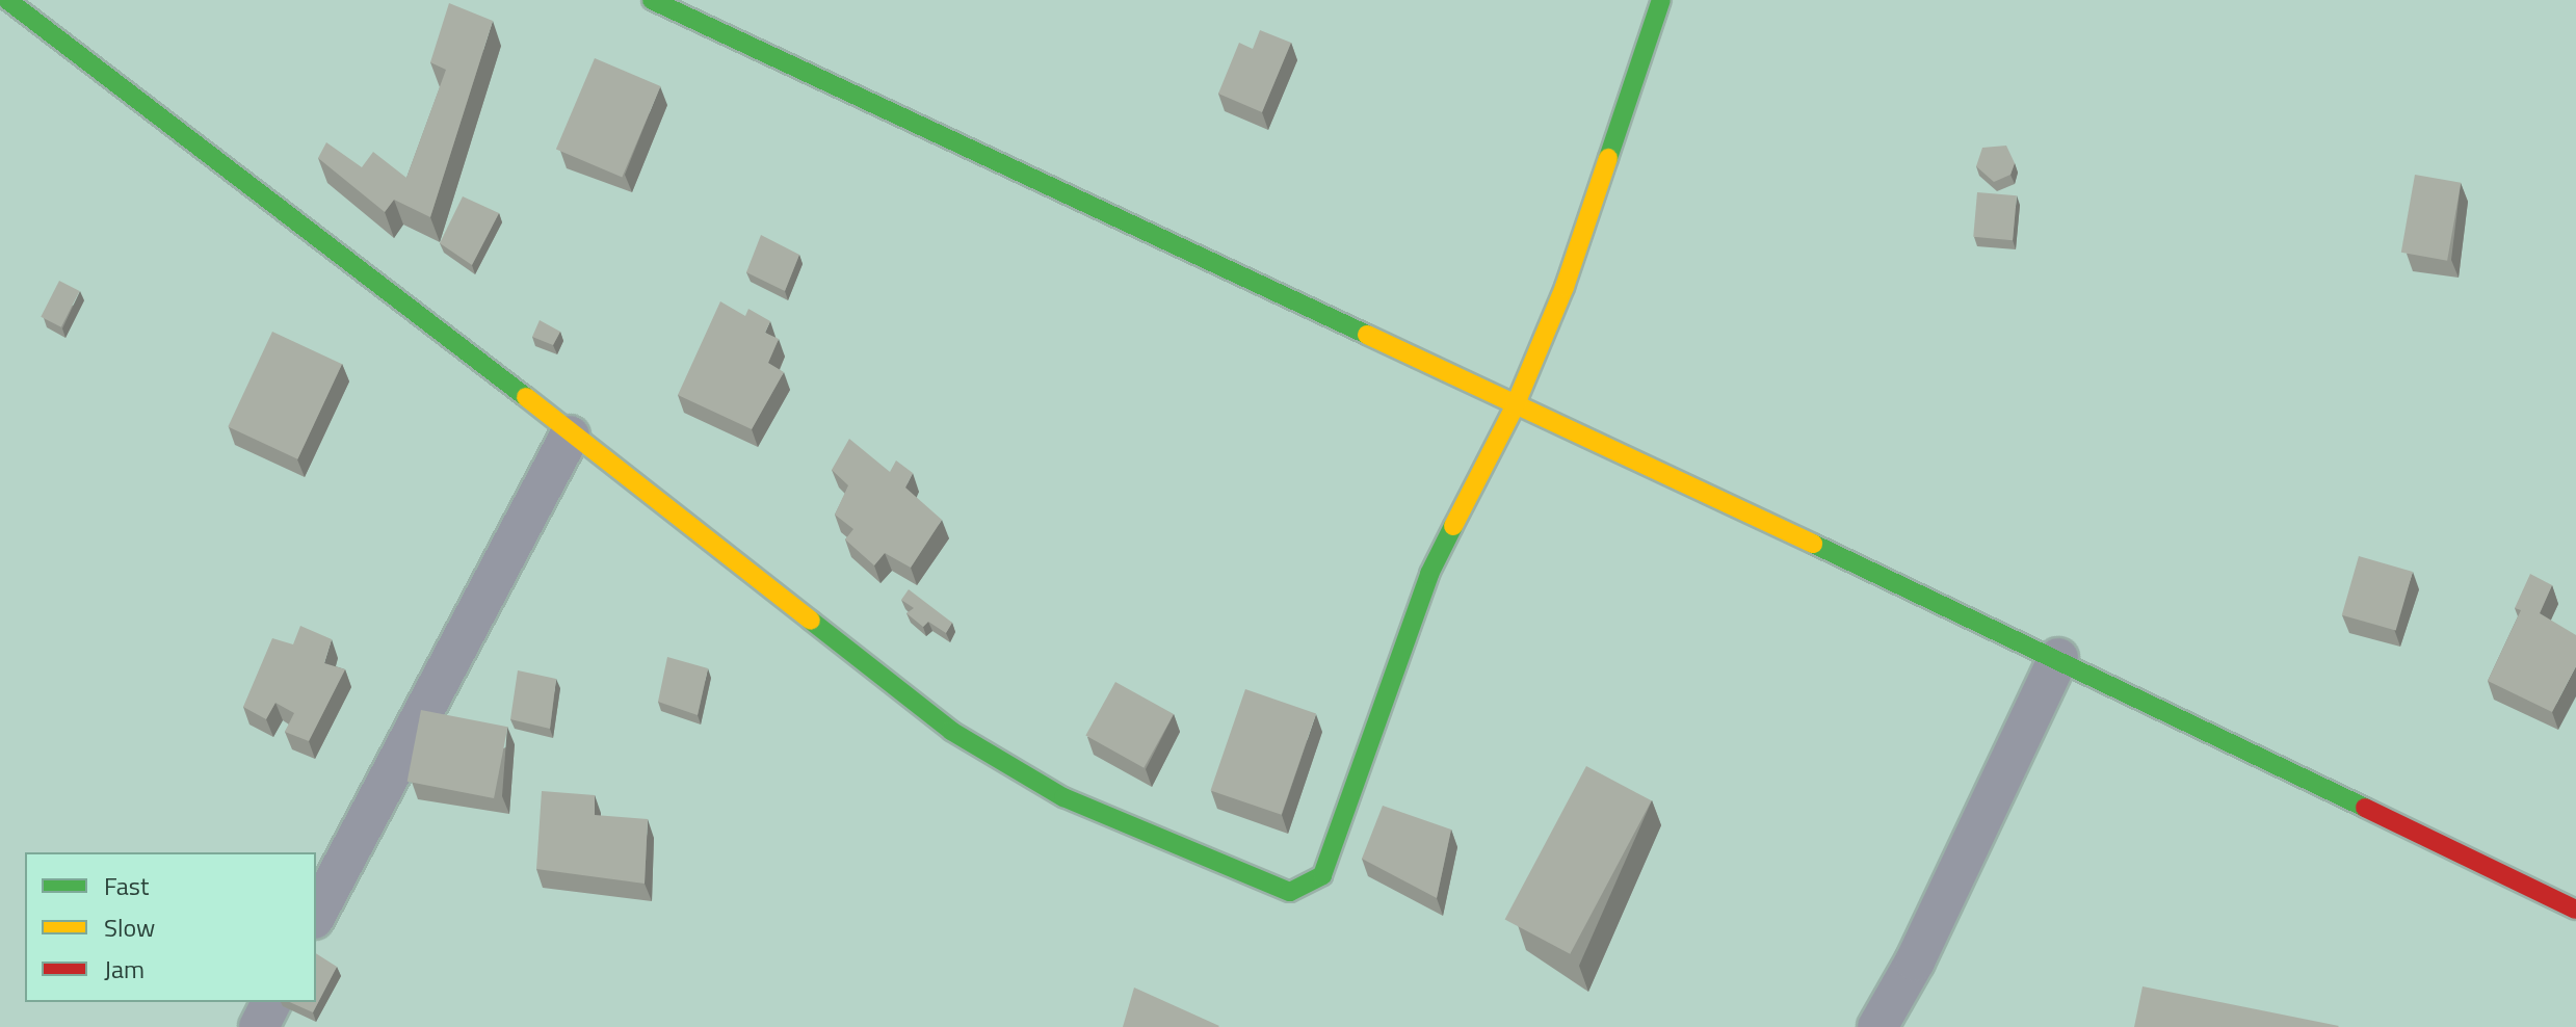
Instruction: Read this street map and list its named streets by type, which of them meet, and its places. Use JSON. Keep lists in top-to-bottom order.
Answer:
{
  "legend": ["Fast", "Slow", "Jam"]
}
